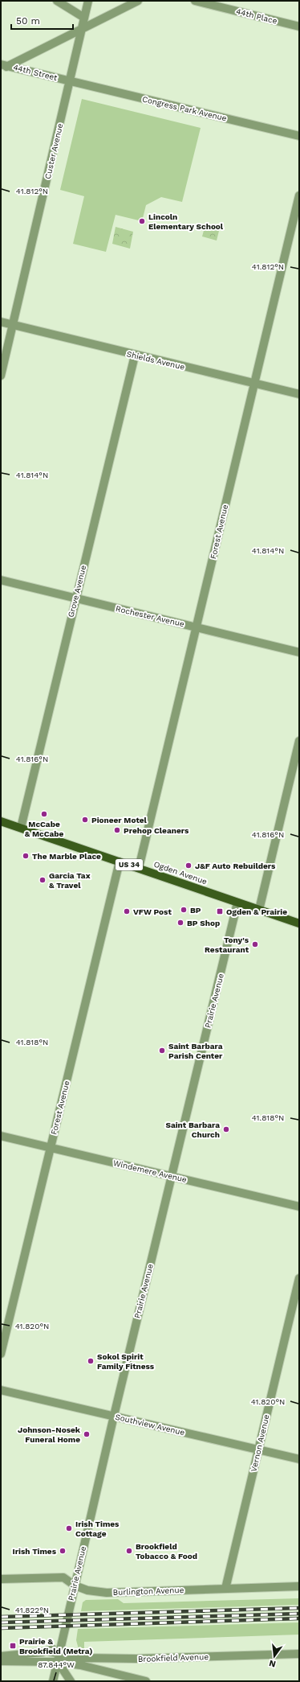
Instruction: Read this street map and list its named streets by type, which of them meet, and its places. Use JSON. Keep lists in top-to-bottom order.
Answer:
{
  "streets": {
    "main road": ["US 34", "Ogden Avenue"],
    "street": [
      "44th Place",
      "44th Street",
      "Congress Park Avenue",
      "Custer Avenue",
      "Shields Avenue",
      "Forest Avenue",
      "Grove Avenue",
      "Rochester Avenue",
      "Prairie Avenue",
      "Windemere Avenue",
      "Southview Avenue",
      "Vernon Avenue",
      "Burlington Avenue",
      "Brookfield Avenue"
    ]
  },
  "crossings": [
    ["44th Street", "Congress Park Avenue"],
    ["44th Street", "Custer Avenue"],
    ["Congress Park Avenue", "Custer Avenue"],
    ["Custer Avenue", "Shields Avenue"],
    ["Shields Avenue", "Forest Avenue"],
    ["Shields Avenue", "Grove Avenue"],
    ["Forest Avenue", "Rochester Avenue"],
    ["Forest Avenue", "Ogden Avenue"],
    ["Forest Avenue", "Windemere Avenue"],
    ["Grove Avenue", "Rochester Avenue"],
    ["Grove Avenue", "Ogden Avenue"],
    ["Ogden Avenue", "Prairie Avenue"],
    ["Prairie Avenue", "Windemere Avenue"],
    ["Prairie Avenue", "Southview Avenue"],
    ["Prairie Avenue", "Burlington Avenue"],
    ["Prairie Avenue", "Brookfield Avenue"],
    ["Southview Avenue", "Vernon Avenue"],
    ["Vernon Avenue", "Burlington Avenue"]
  ],
  "places": {
    "other": [
      "Lincoln Elementary School",
      "McCabe & McCabe",
      "Pioneer Motel",
      "Prehop Cleaners",
      "The Marble Place",
      "J&F Auto Rebuilders",
      "Garcia Tax & Travel",
      "BP",
      "VFW Post",
      "BP Shop",
      "Tony's Restaurant",
      "Saint Barbara Parish Center",
      "Saint Barbara Church",
      "Sokol Spirit Family Fitness",
      "Johnson-Nosek Funeral Home",
      "Irish Times Cottage",
      "Irish Times",
      "Brookfield Tobacco & Food"
    ],
    "transit": ["Ogden & Prairie", "Prairie & Brookfield (Metra)"]
  },
  "scale_bar": "50 m",
  "north": "bottom",
  "coordinates": [
    "41.812°N",
    "41.814°N",
    "41.816°N",
    "41.818°N",
    "41.820°N",
    "41.822°N",
    "87.844°W"
  ]
}
